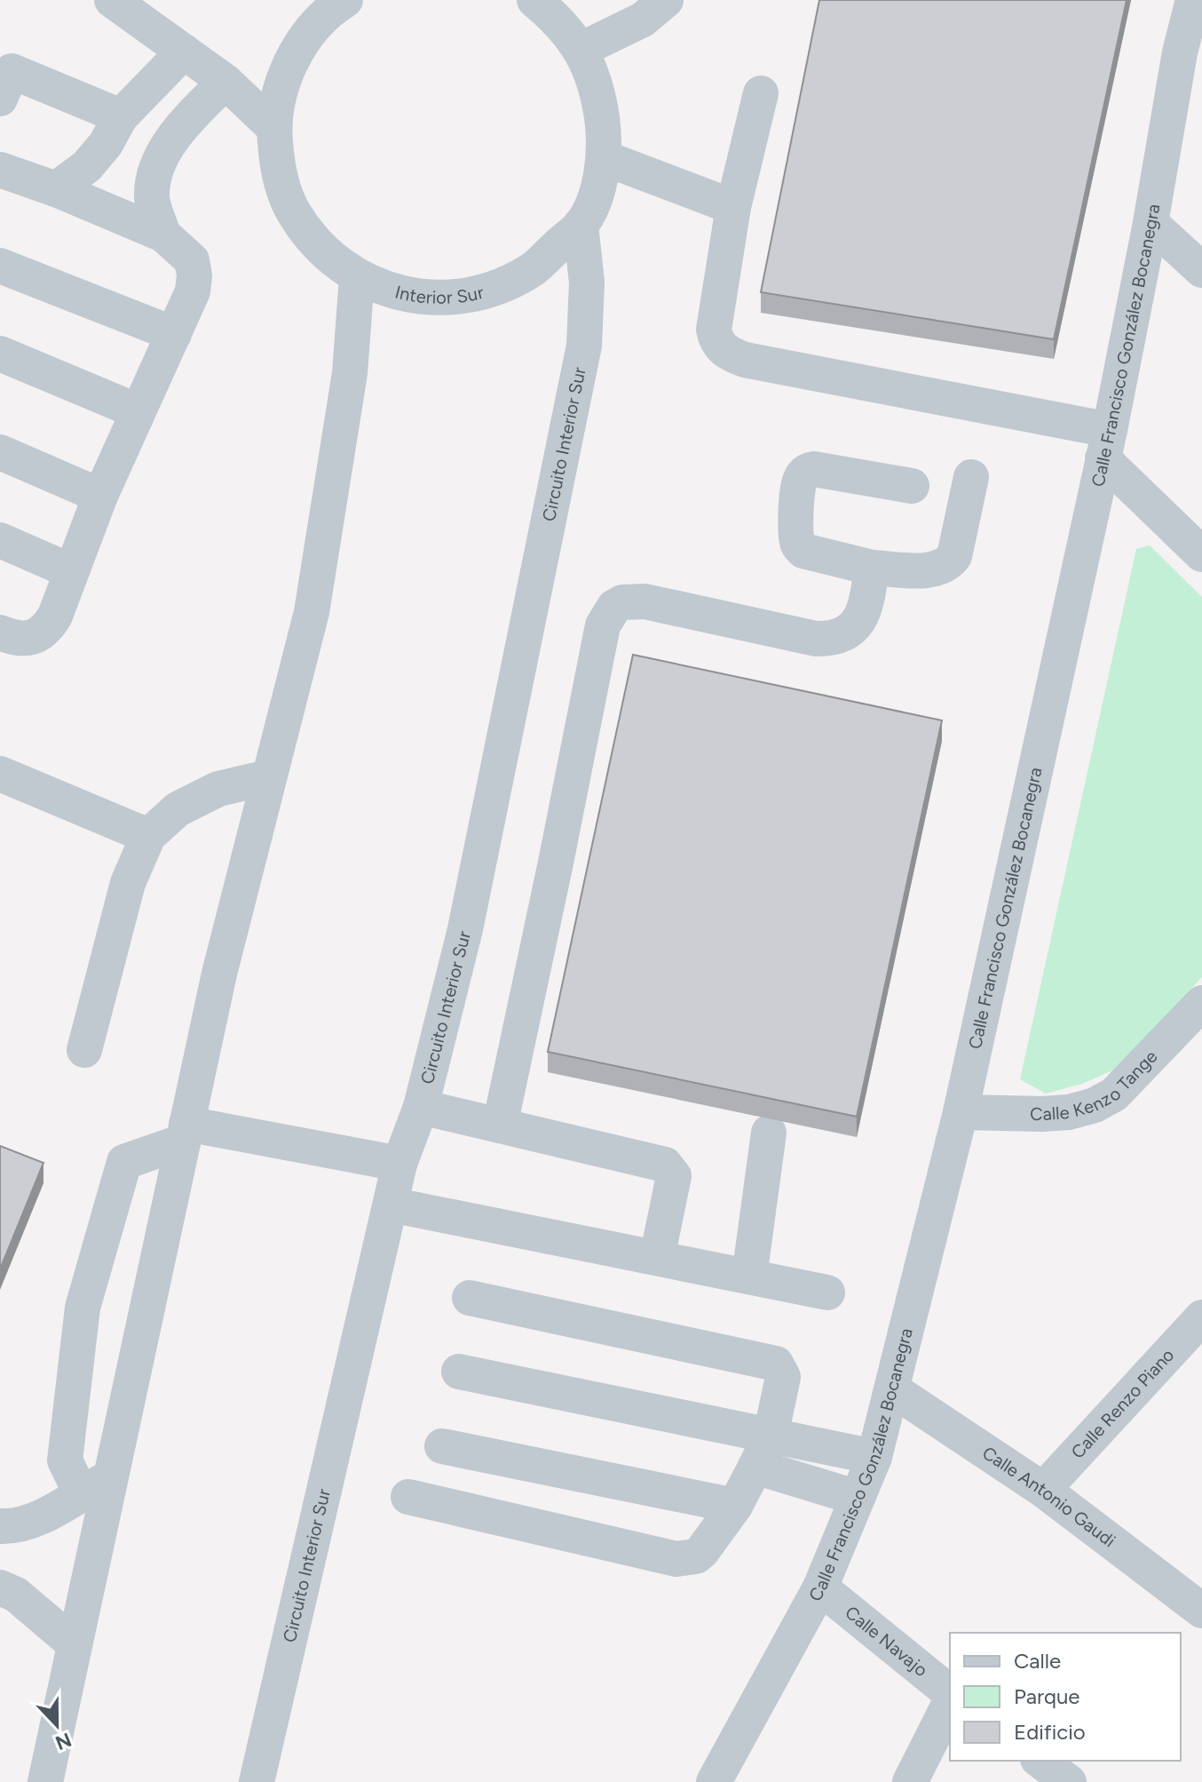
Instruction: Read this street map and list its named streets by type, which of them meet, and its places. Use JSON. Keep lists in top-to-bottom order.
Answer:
{
  "streets": {
    "street": [
      "Interior Sur",
      "Calle Francisco González Bocanegra",
      "Circuito Interior Sur",
      "Calle Kenzo Tange",
      "Calle Renzo Piano",
      "Calle Antonio Gaudi",
      "Calle Navajo"
    ]
  },
  "crossings": [
    ["Interior Sur", "Circuito Interior Sur"],
    ["Calle Francisco González Bocanegra", "Calle Kenzo Tange"],
    ["Calle Francisco González Bocanegra", "Calle Antonio Gaudi"],
    ["Calle Francisco González Bocanegra", "Calle Navajo"],
    ["Calle Renzo Piano", "Calle Antonio Gaudi"]
  ],
  "legend": ["Calle", "Parque", "Edificio"],
  "north": "bottom"
}
